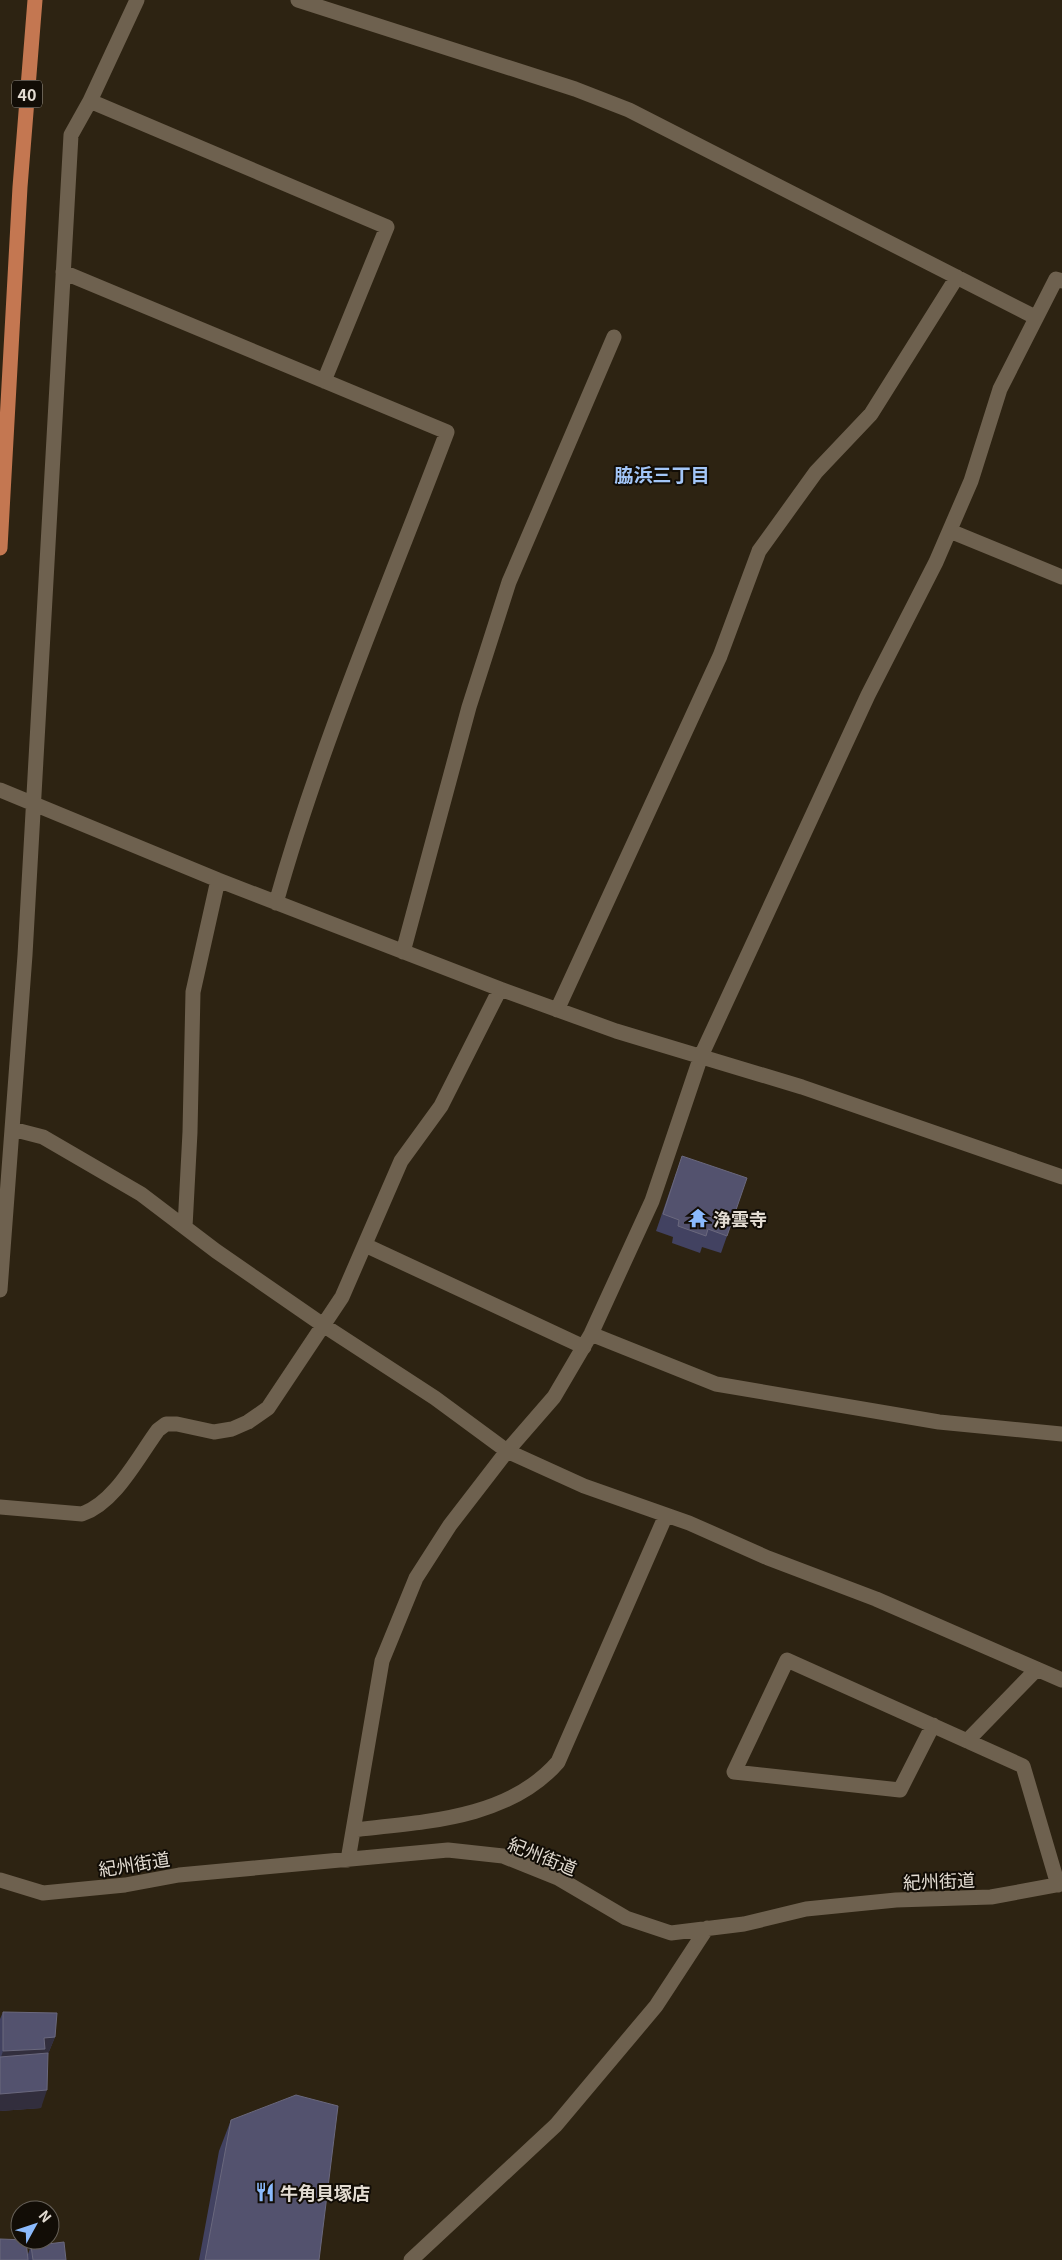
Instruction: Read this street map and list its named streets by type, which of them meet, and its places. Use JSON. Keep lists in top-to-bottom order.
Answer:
{
  "streets": {
    "main road": ["40"],
    "street": ["紀州街道"]
  },
  "districts": ["脇浜三丁目"],
  "places": {
    "temple": ["浄雲寺"],
    "restaurant": ["牛角貝塚店"]
  },
  "north": "top right"
}
